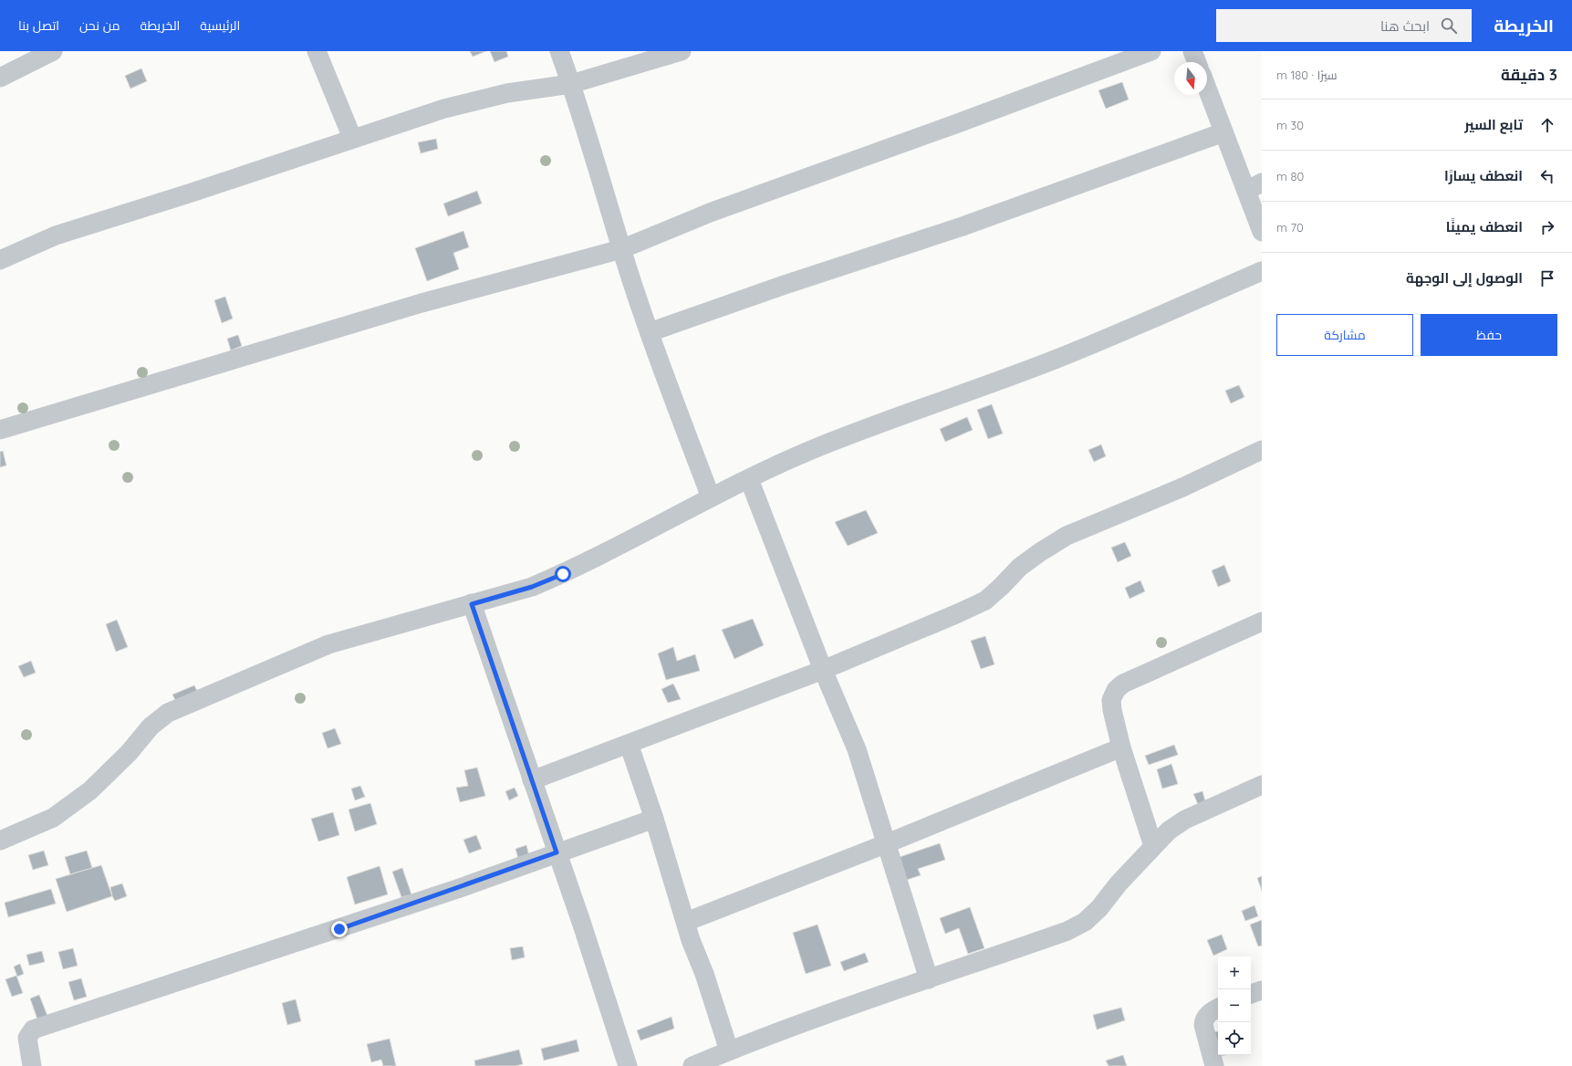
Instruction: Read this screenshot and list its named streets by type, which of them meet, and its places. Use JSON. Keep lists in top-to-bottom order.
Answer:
{
  "north": "bottom",
  "page": {
    "header": "الخريطة",
    "search": "ابحث هنا",
    "nav": [
      "الرئيسية",
      "الخريطة",
      "من نحن",
      "اتصل بنا"
    ],
    "heading": ["3 دقيقة", "سيرًا · 180 m"],
    "list": [
      ["تابع السير", "30 m"],
      ["انعطف يسارًا", "80 m"],
      ["انعطف يمينًا", "70 m"],
      "الوصول إلى الوجهة"
    ],
    "buttons": ["حفظ", "مشاركة"],
    "map_buttons": ["+", "−"]
  }
}
